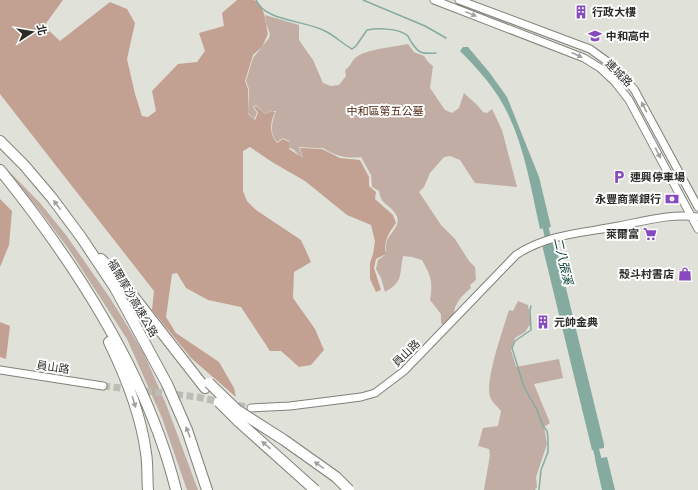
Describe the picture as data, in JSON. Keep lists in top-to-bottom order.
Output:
{
  "streets": {
    "highway": ["福爾摩沙高速公路"],
    "main road": ["連城路", "員山路"]
  },
  "crossings": [
    ["連城路", "員山路"]
  ],
  "water": ["二八張溪"],
  "parks": ["中和區第五公墓"],
  "places": {
    "building": ["行政大樓", "元帥金典"],
    "school or university": ["中和高中"],
    "parking": ["連興停車場"],
    "bank": ["永豐商業銀行"],
    "supermarket": ["萊爾富"],
    "shop": ["殼斗村書店"]
  },
  "north": "right"
}
